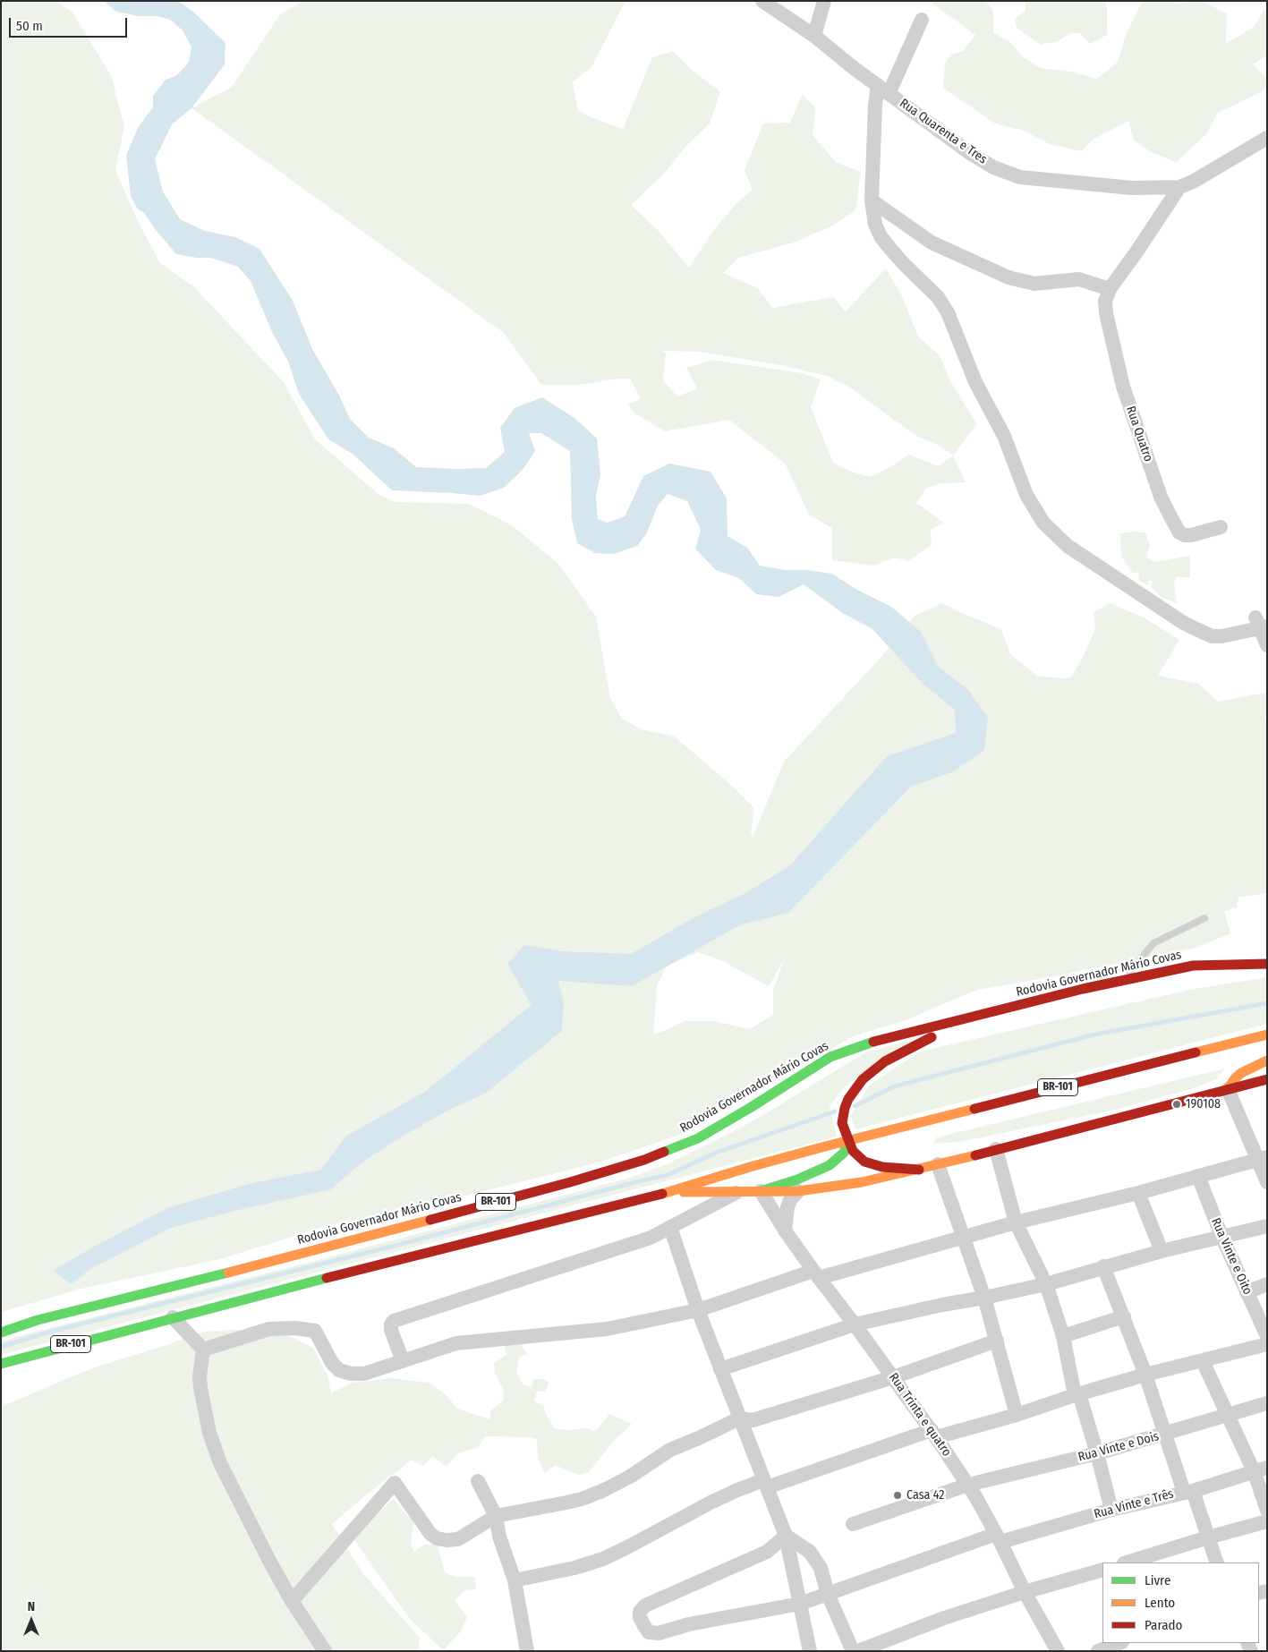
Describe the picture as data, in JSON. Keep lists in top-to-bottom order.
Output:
{
  "streets": {
    "main road": ["Rodovia Governador Mário Covas", "BR-101"],
    "street": [
      "Rua Quarenta e Tres",
      "Rua Quatro",
      "Rua Vinte e Oito",
      "Rua Trinta e quatro",
      "Rua Vinte e Dois",
      "Rua Vinte e Três"
    ]
  },
  "crossings": [
    ["Rua Quarenta e Tres", "Rua Quatro"],
    ["Rua Trinta e quatro", "Rua Vinte e Dois"],
    ["Rua Trinta e quatro", "Rua Vinte e Três"]
  ],
  "places": ["190108", "Casa 42"],
  "legend": ["Livre", "Lento", "Parado"],
  "scale_bar": "50 m",
  "north": "top"
}
